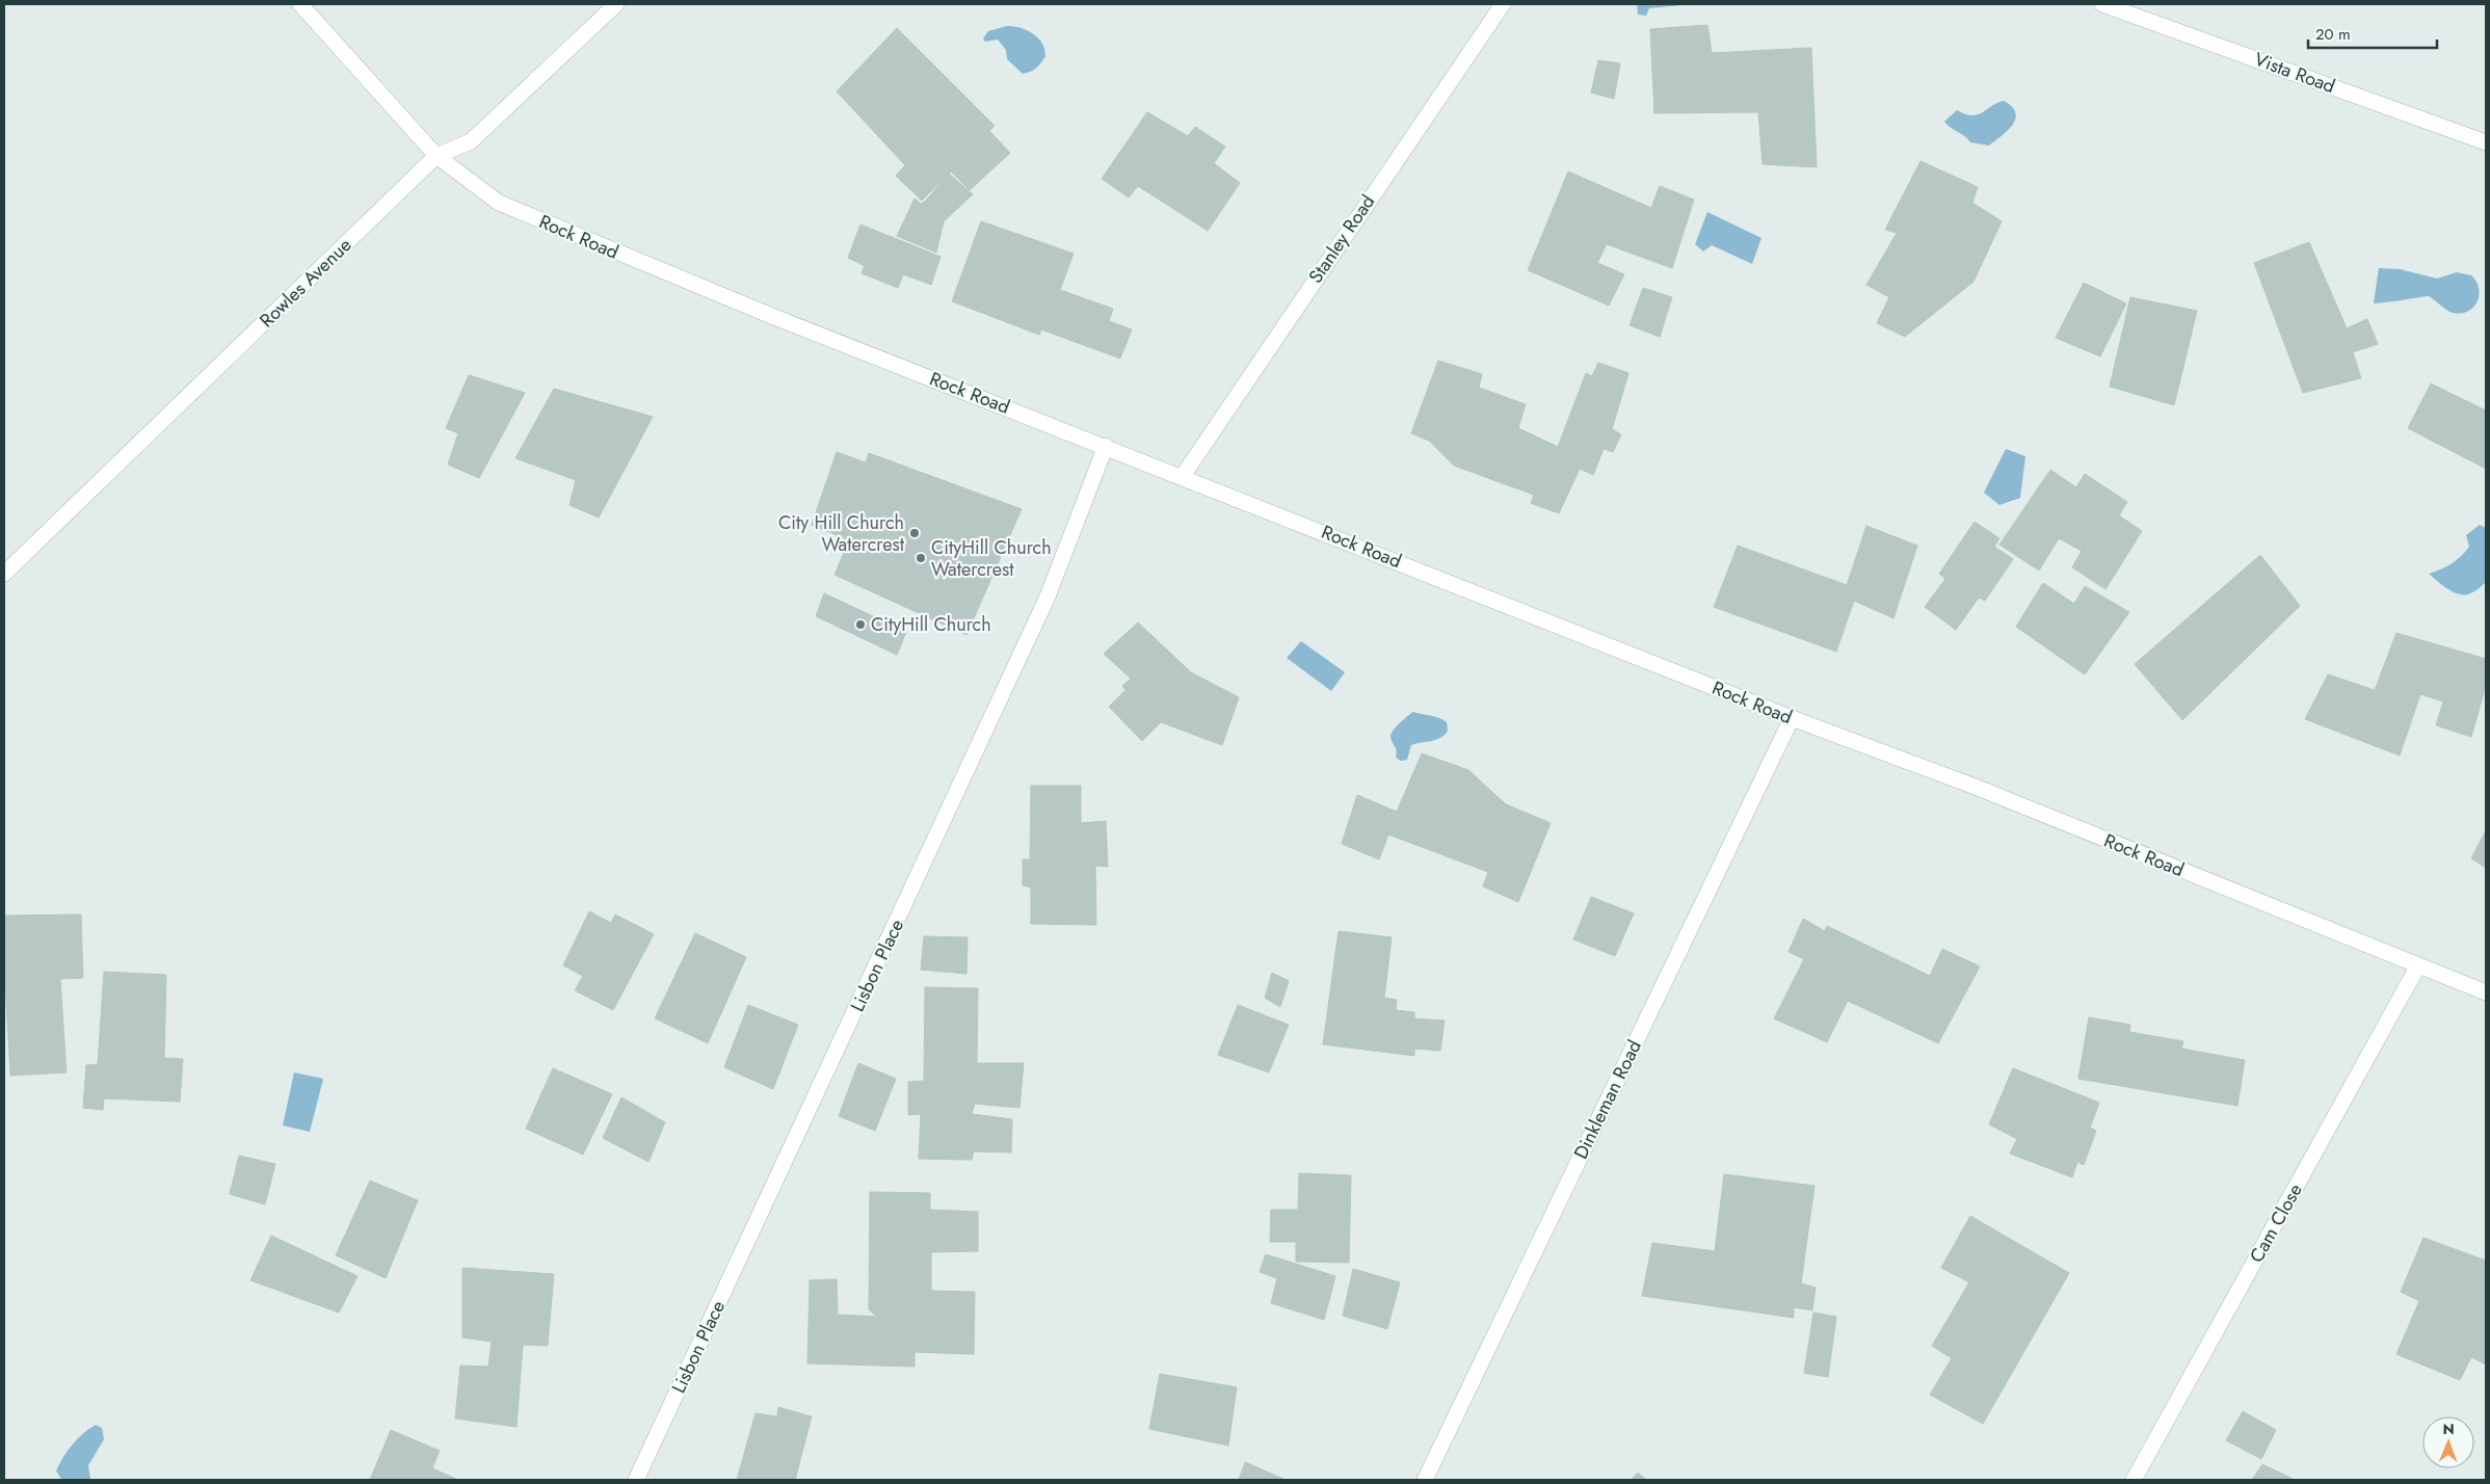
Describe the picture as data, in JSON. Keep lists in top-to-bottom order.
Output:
{
  "streets": {
    "street": [
      "Vista Road",
      "Rock Road",
      "Stanley Road",
      "Rowles Avenue",
      "Lisbon Place",
      "Dinkleman Road",
      "Cam Close"
    ]
  },
  "crossings": [
    ["Rock Road", "Stanley Road"],
    ["Rock Road", "Rowles Avenue"],
    ["Rock Road", "Lisbon Place"],
    ["Rock Road", "Dinkleman Road"],
    ["Rock Road", "Cam Close"]
  ],
  "places": ["City Hill Church Watercrest", "CityHill Church Watercrest", "CityHill Church"],
  "scale_bar": "20 m",
  "north": "top"
}
